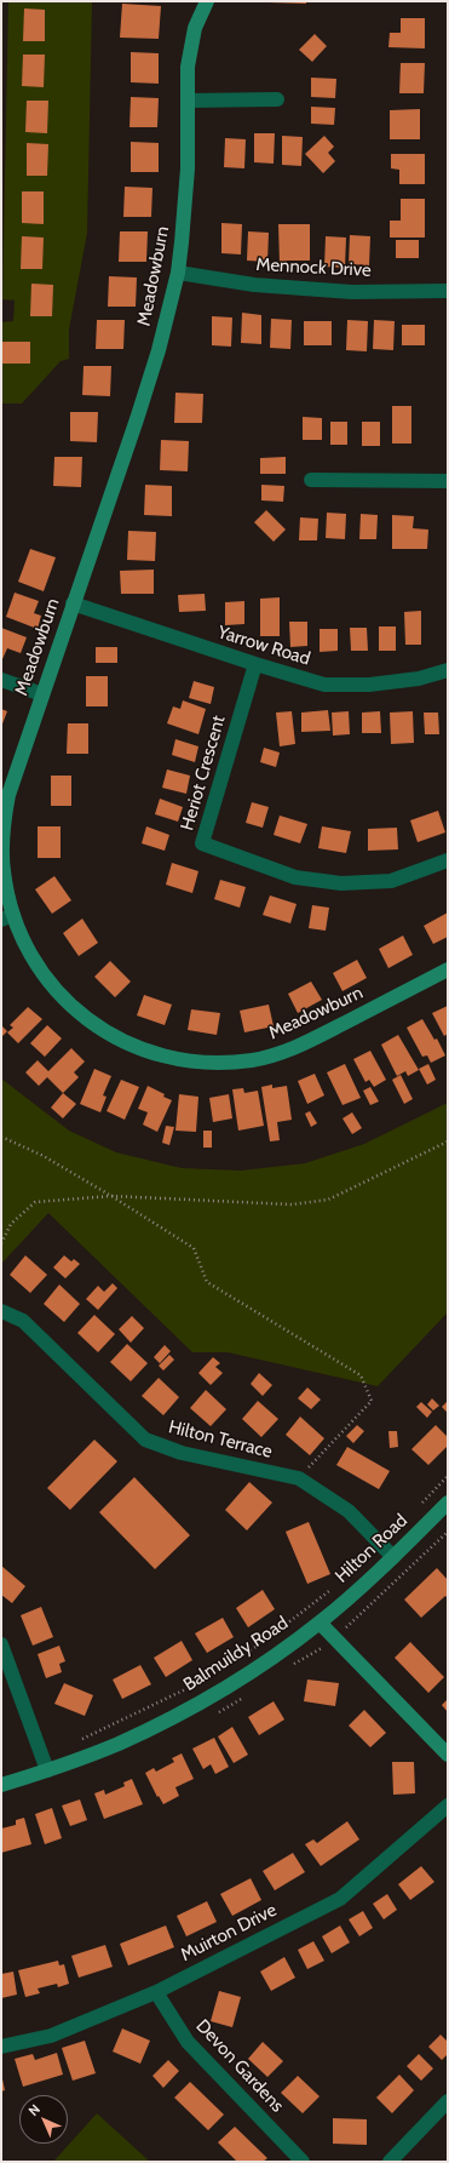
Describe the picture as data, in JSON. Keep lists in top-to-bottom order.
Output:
{
  "streets": {
    "street": [
      "Mennock Drive",
      "Meadowburn",
      "Yarrow Road",
      "Heriot Crescent",
      "Hilton Terrace",
      "Hilton Road",
      "Balmuildy Road",
      "Muirton Drive",
      "Devon Gardens"
    ]
  },
  "crossings": [
    ["Mennock Drive", "Meadowburn"],
    ["Meadowburn", "Yarrow Road"],
    ["Yarrow Road", "Heriot Crescent"],
    ["Hilton Terrace", "Hilton Road"],
    ["Hilton Road", "Balmuildy Road"],
    ["Muirton Drive", "Devon Gardens"]
  ],
  "north": "top left"
}
